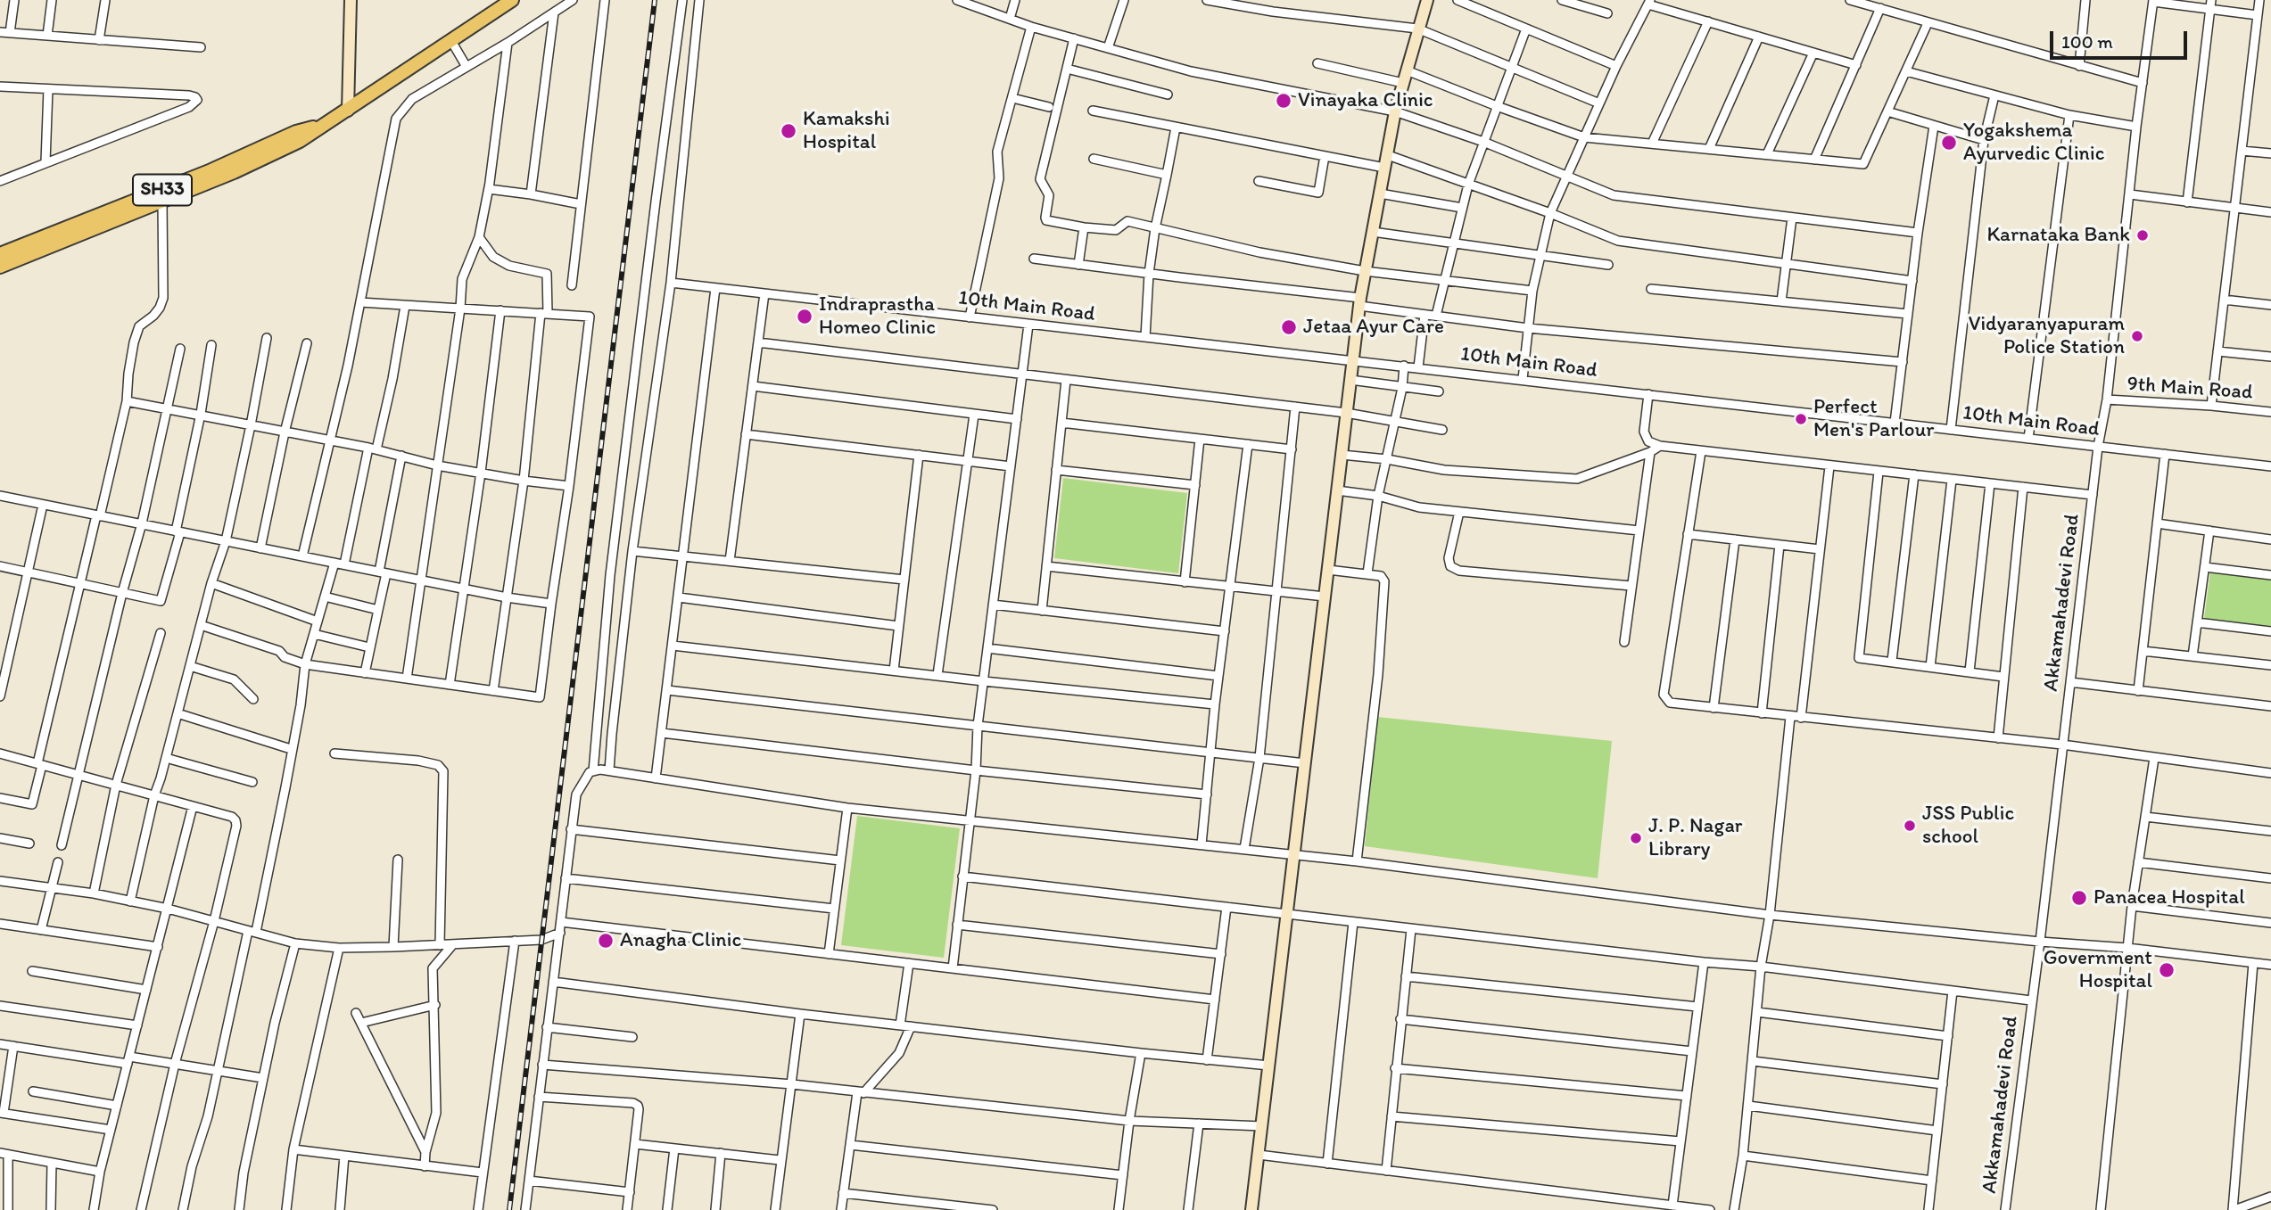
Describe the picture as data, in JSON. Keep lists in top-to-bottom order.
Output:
{
  "streets": {
    "main road": ["SH33"],
    "street": ["10th Main Road", "9th Main Road", "Akkamahadevi Road"]
  },
  "crossings": [
    ["10th Main Road", "Akkamahadevi Road"],
    ["9th Main Road", "Akkamahadevi Road"]
  ],
  "places": [
    "Vinayaka Clinic",
    "Kamakshi Hospital",
    "Yogakshema Ayurvedic Clinic",
    "Karnataka Bank",
    "Indraprastha Homeo Clinic",
    "Jetaa Ayur Care",
    "Vidyaranyapuram Police Station",
    "Perfect Men's Parlour",
    "JSS Public school",
    "J. P. Nagar Library",
    "Panacea Hospital",
    "Anagha Clinic",
    "Government Hospital"
  ],
  "scale_bar": "100 m"
}
